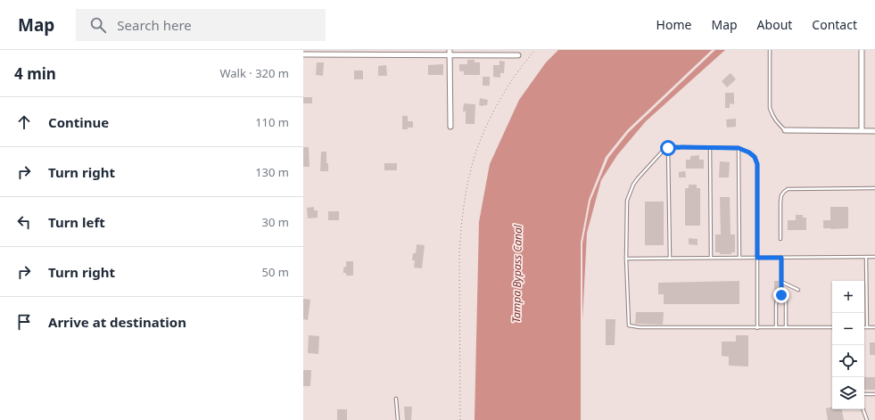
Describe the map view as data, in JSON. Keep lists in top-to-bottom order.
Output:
{
  "water": ["Tampa Bypass Canal"],
  "page": {
    "header": "Map",
    "search": "Search here",
    "nav": [
      "Home",
      "Map",
      "About",
      "Contact"
    ],
    "heading": ["4 min", "Walk · 320 m"],
    "list": [
      ["Continue", "110 m"],
      ["Turn right", "130 m"],
      ["Turn left", "30 m"],
      ["Turn right", "50 m"],
      "Arrive at destination"
    ],
    "map_buttons": ["+", "−"]
  }
}
